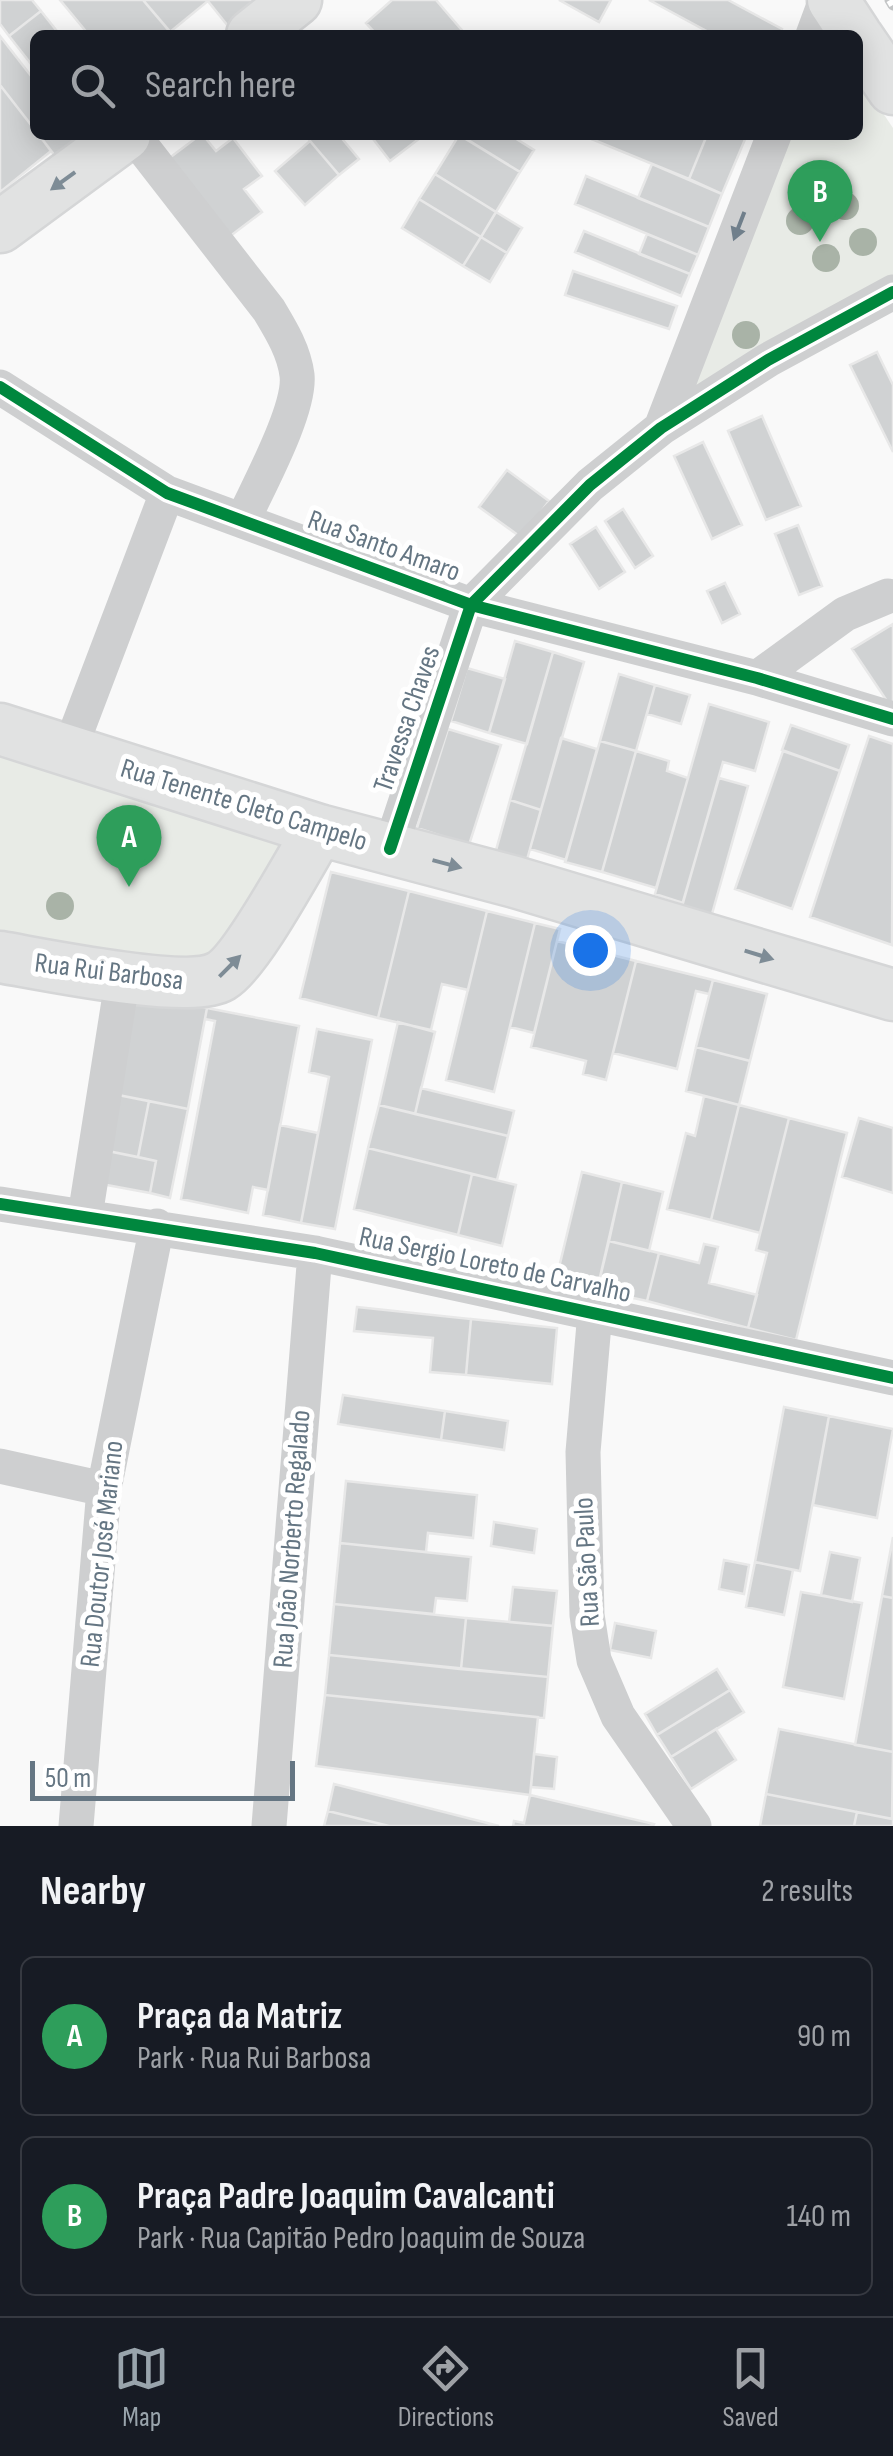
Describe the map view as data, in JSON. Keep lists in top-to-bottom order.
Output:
{
  "streets": {
    "main road": ["Rua Tenente Cleto Campelo", "Rua Rui Barbosa"],
    "street": [
      "Rua Santo Amaro",
      "Travessa Chaves",
      "Rua Sergio Loreto de Carvalho",
      "Rua João Norberto Regalado",
      "Rua Doutor José Mariano",
      "Rua São Paulo"
    ]
  },
  "crossings": [
    ["Rua Santo Amaro", "Travessa Chaves"],
    ["Travessa Chaves", "Rua Tenente Cleto Campelo"],
    ["Rua Tenente Cleto Campelo", "Rua Rui Barbosa"],
    ["Rua Sergio Loreto de Carvalho", "Rua João Norberto Regalado"],
    ["Rua Sergio Loreto de Carvalho", "Rua Doutor José Mariano"],
    ["Rua Sergio Loreto de Carvalho", "Rua São Paulo"]
  ],
  "one_way": ["Rua Tenente Cleto Campelo", "Rua Rui Barbosa"],
  "scale_bar": "50 m",
  "page": {
    "search": "Search here",
    "pins": ["B", "A"],
    "scale": "50 m",
    "heading": ["Nearby", "2 results"],
    "list": [
      {
        "mark": "A",
        "name": "Praça da Matriz",
        "note": "Park · Rua Rui Barbosa",
        "value": "90 m"
      },
      {
        "mark": "B",
        "name": "Praça Padre Joaquim Cavalcanti",
        "note": "Park · Rua Capitão Pedro Joaquim de Souza",
        "value": "140 m"
      }
    ],
    "nav": ["Map", "Directions", "Saved"]
  }
}
